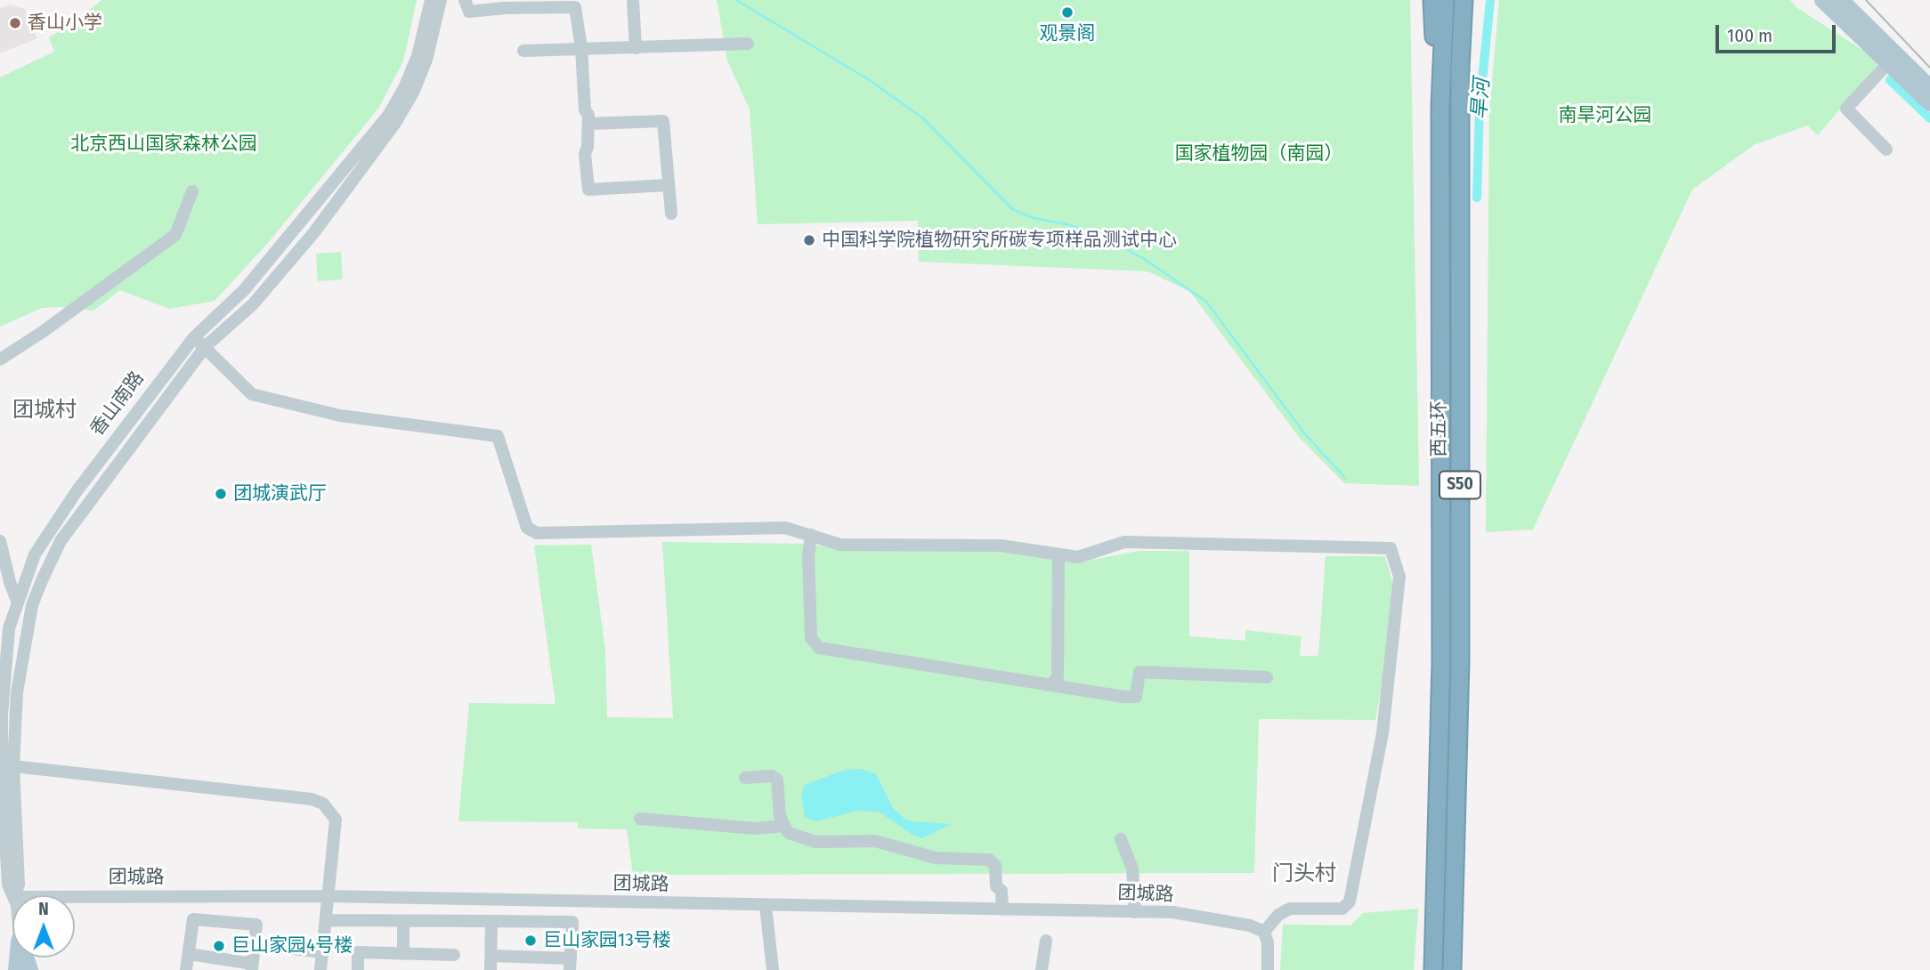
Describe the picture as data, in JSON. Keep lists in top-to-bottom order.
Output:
{
  "streets": {
    "highway": ["西五环", "S50"],
    "street": ["香山南路", "团城路"]
  },
  "districts": ["团城村", "门头村"],
  "water": ["旱河"],
  "parks": ["南旱河公园", "北京西山国家森林公园", "国家植物园（南园）"],
  "places": [
    "观景阁",
    "香山小学",
    "中国科学院植物研究所碳专项样品测试中心",
    "团城演武厅",
    "巨山家园13号楼",
    "巨山家园4号楼"
  ],
  "scale_bar": "100 m",
  "north": "top"
}
